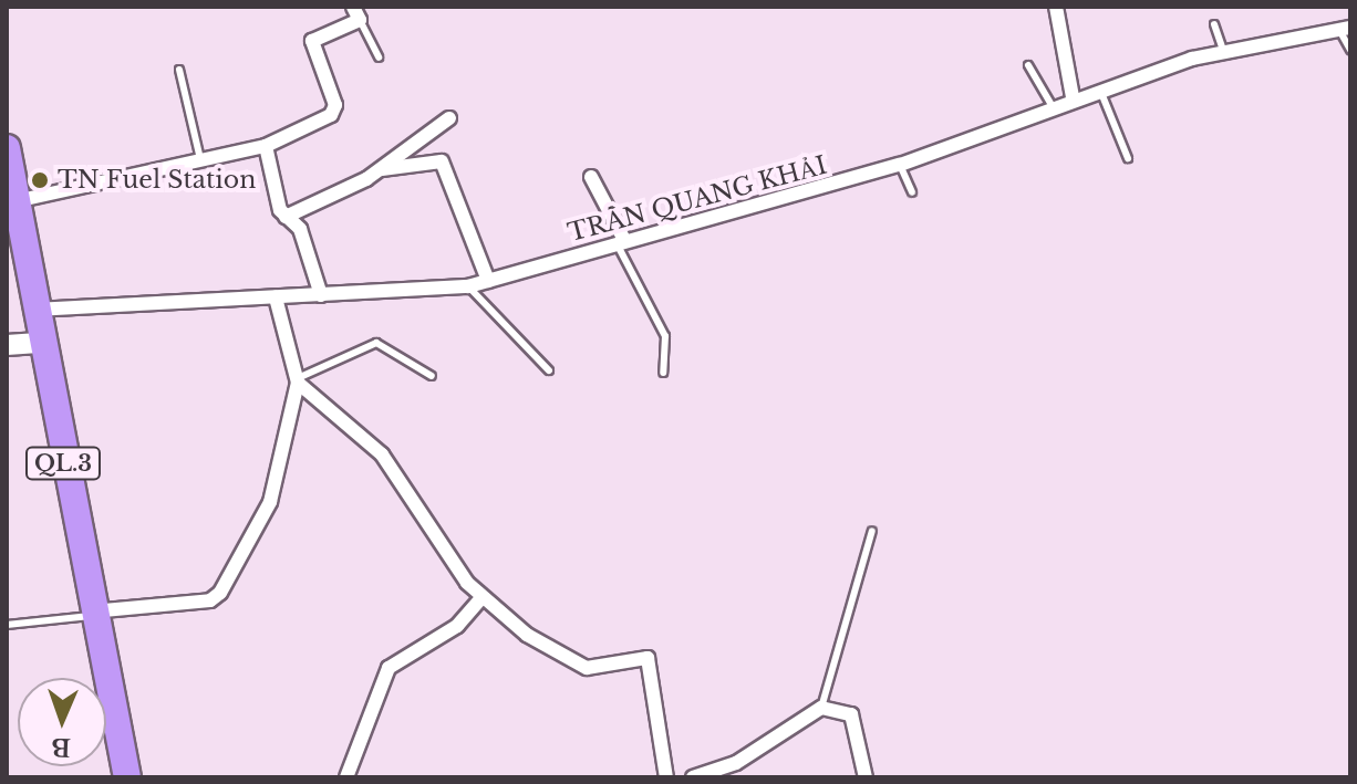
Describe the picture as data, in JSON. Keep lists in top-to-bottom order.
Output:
{
  "streets": {
    "highway": ["QL.3"],
    "street": ["TRẦN QUANG KHẢI"]
  },
  "crossings": [
    ["TRẦN QUANG KHẢI", "QL.3"]
  ],
  "places": ["TN Fuel Station"],
  "north": "bottom"
}
